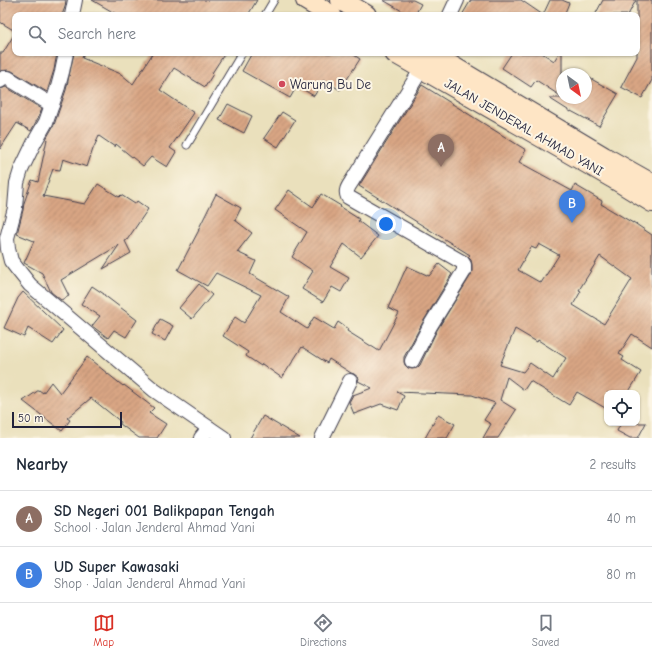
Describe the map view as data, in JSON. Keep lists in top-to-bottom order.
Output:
{
  "streets": {
    "main road": ["JALAN JENDERAL AHMAD YANI"]
  },
  "places": ["Warung Bu De"],
  "scale_bar": "50 m",
  "north": "bottom right",
  "page": {
    "search": "Search here",
    "pins": ["A", "B"],
    "scale": "50 m",
    "heading": ["Nearby", "2 results"],
    "list": [
      {
        "mark": "A",
        "name": "SD Negeri 001 Balikpapan Tengah",
        "note": "School · Jalan Jenderal Ahmad Yani",
        "value": "40 m"
      },
      {
        "mark": "B",
        "name": "UD Super Kawasaki",
        "note": "Shop · Jalan Jenderal Ahmad Yani",
        "value": "80 m"
      }
    ],
    "nav": ["Map", "Directions", "Saved"]
  }
}
